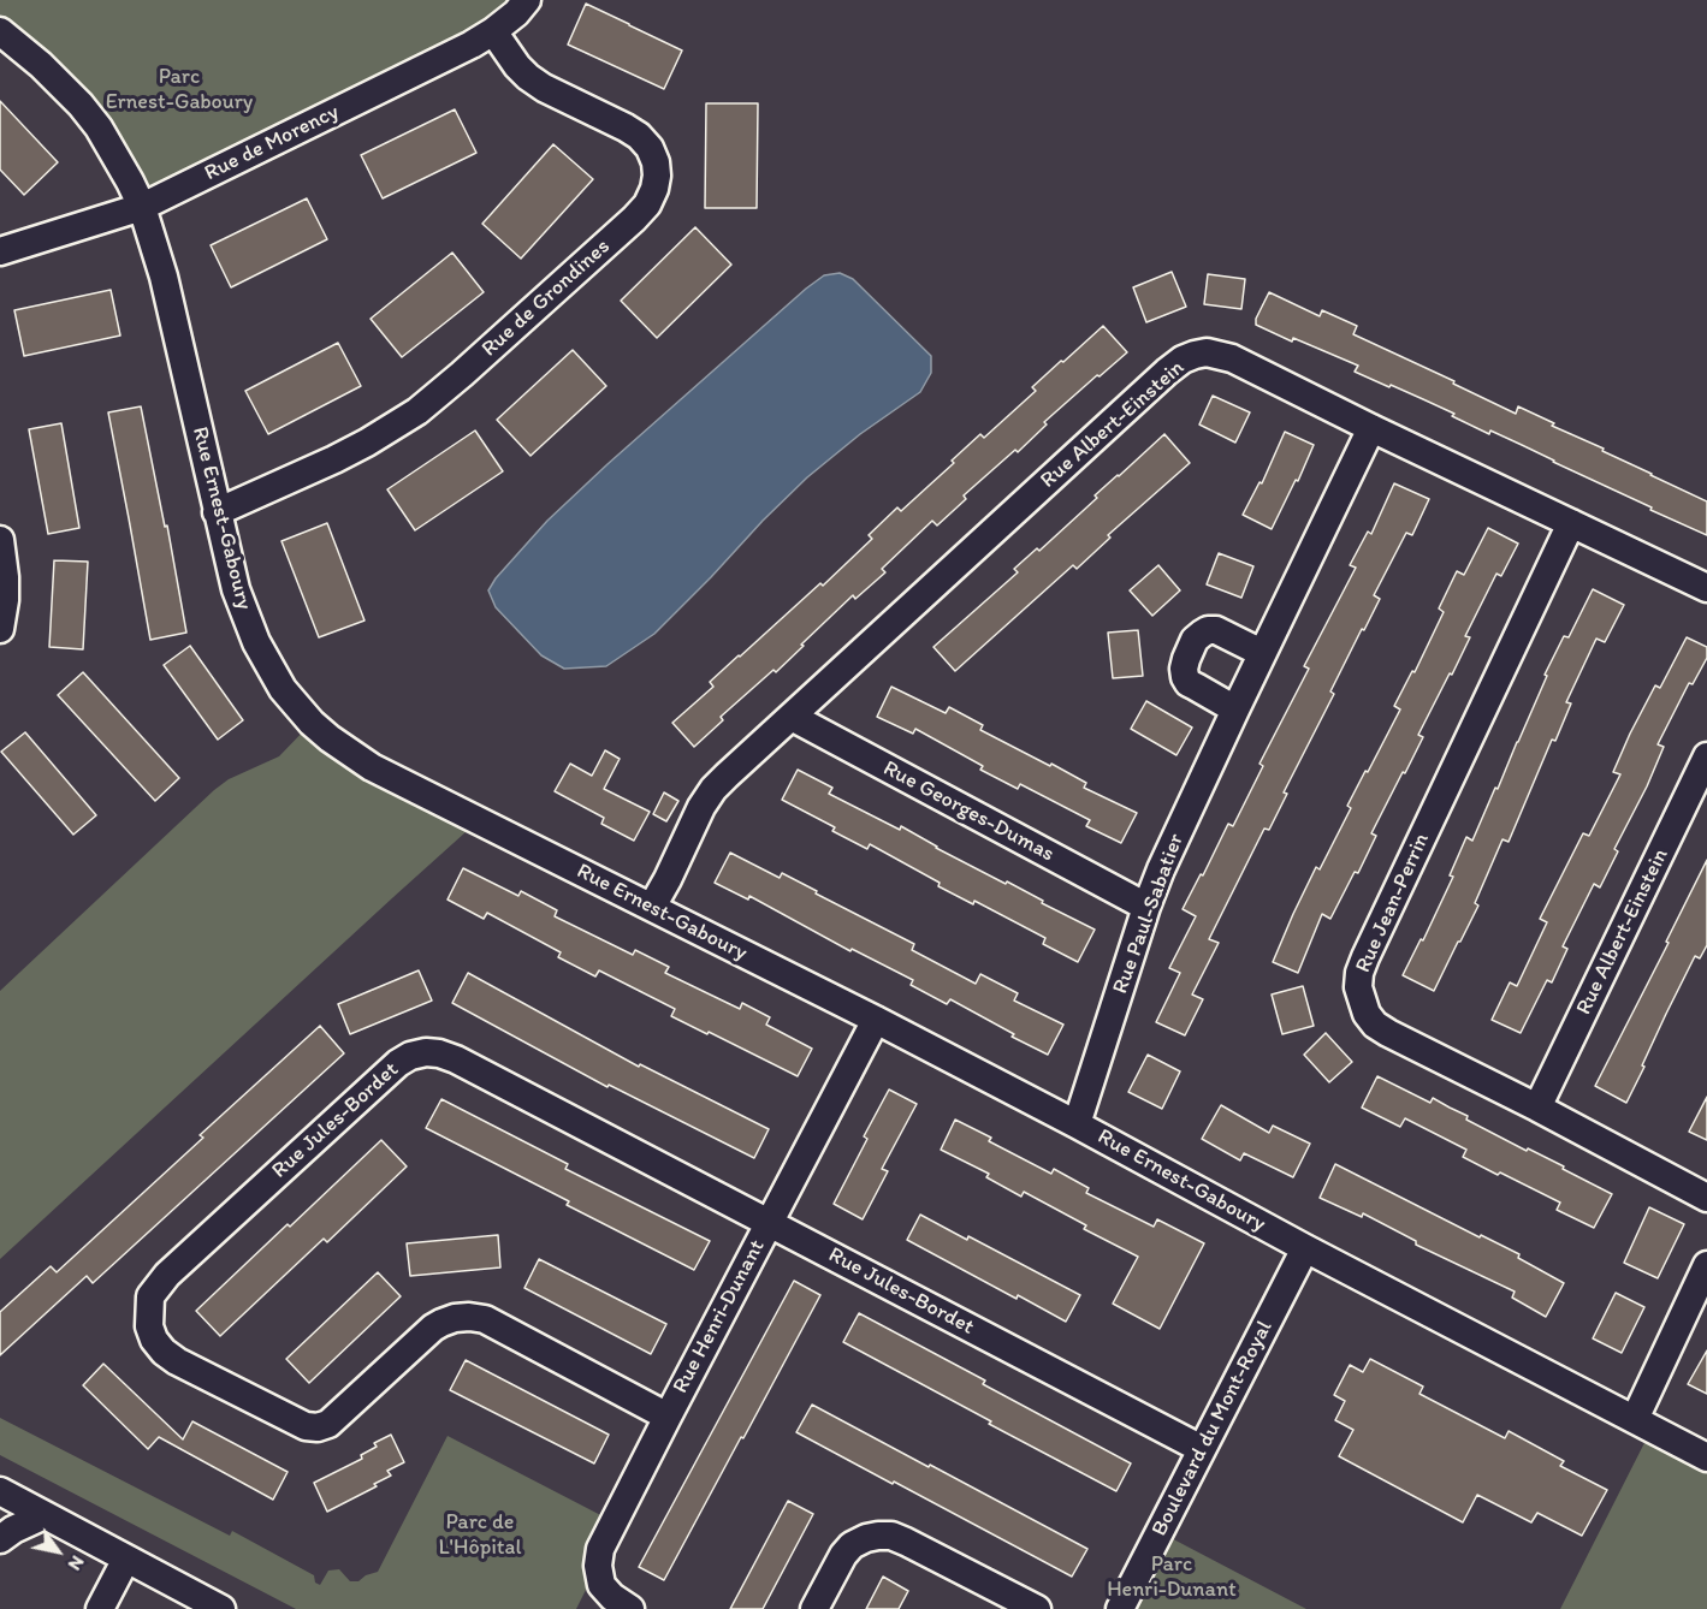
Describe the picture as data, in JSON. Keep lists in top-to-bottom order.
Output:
{
  "streets": {
    "street": [
      "Rue de Morency",
      "Rue de Grondines",
      "Rue Albert-Einstein",
      "Rue Ernest-Gaboury",
      "Rue Georges-Dumas",
      "Rue Jean-Perrin",
      "Rue Paul-Sabatier",
      "Rue Jules-Bordet",
      "Rue Henri-Dunant",
      "Boulevard du Mont-Royal"
    ]
  },
  "crossings": [
    ["Rue de Morency", "Rue de Grondines"],
    ["Rue de Morency", "Rue Ernest-Gaboury"],
    ["Rue de Grondines", "Rue Ernest-Gaboury"],
    ["Rue Albert-Einstein", "Rue Ernest-Gaboury"],
    ["Rue Albert-Einstein", "Rue Georges-Dumas"],
    ["Rue Albert-Einstein", "Rue Jean-Perrin"],
    ["Rue Albert-Einstein", "Rue Paul-Sabatier"],
    ["Rue Ernest-Gaboury", "Rue Paul-Sabatier"],
    ["Rue Ernest-Gaboury", "Rue Henri-Dunant"],
    ["Rue Ernest-Gaboury", "Boulevard du Mont-Royal"],
    ["Rue Georges-Dumas", "Rue Paul-Sabatier"],
    ["Rue Jules-Bordet", "Rue Henri-Dunant"],
    ["Rue Jules-Bordet", "Boulevard du Mont-Royal"]
  ],
  "parks": ["Parc Ernest-Gaboury", "Parc de L'Hôpital", "Parc Henri-Dunant"],
  "north": "bottom right"
}
